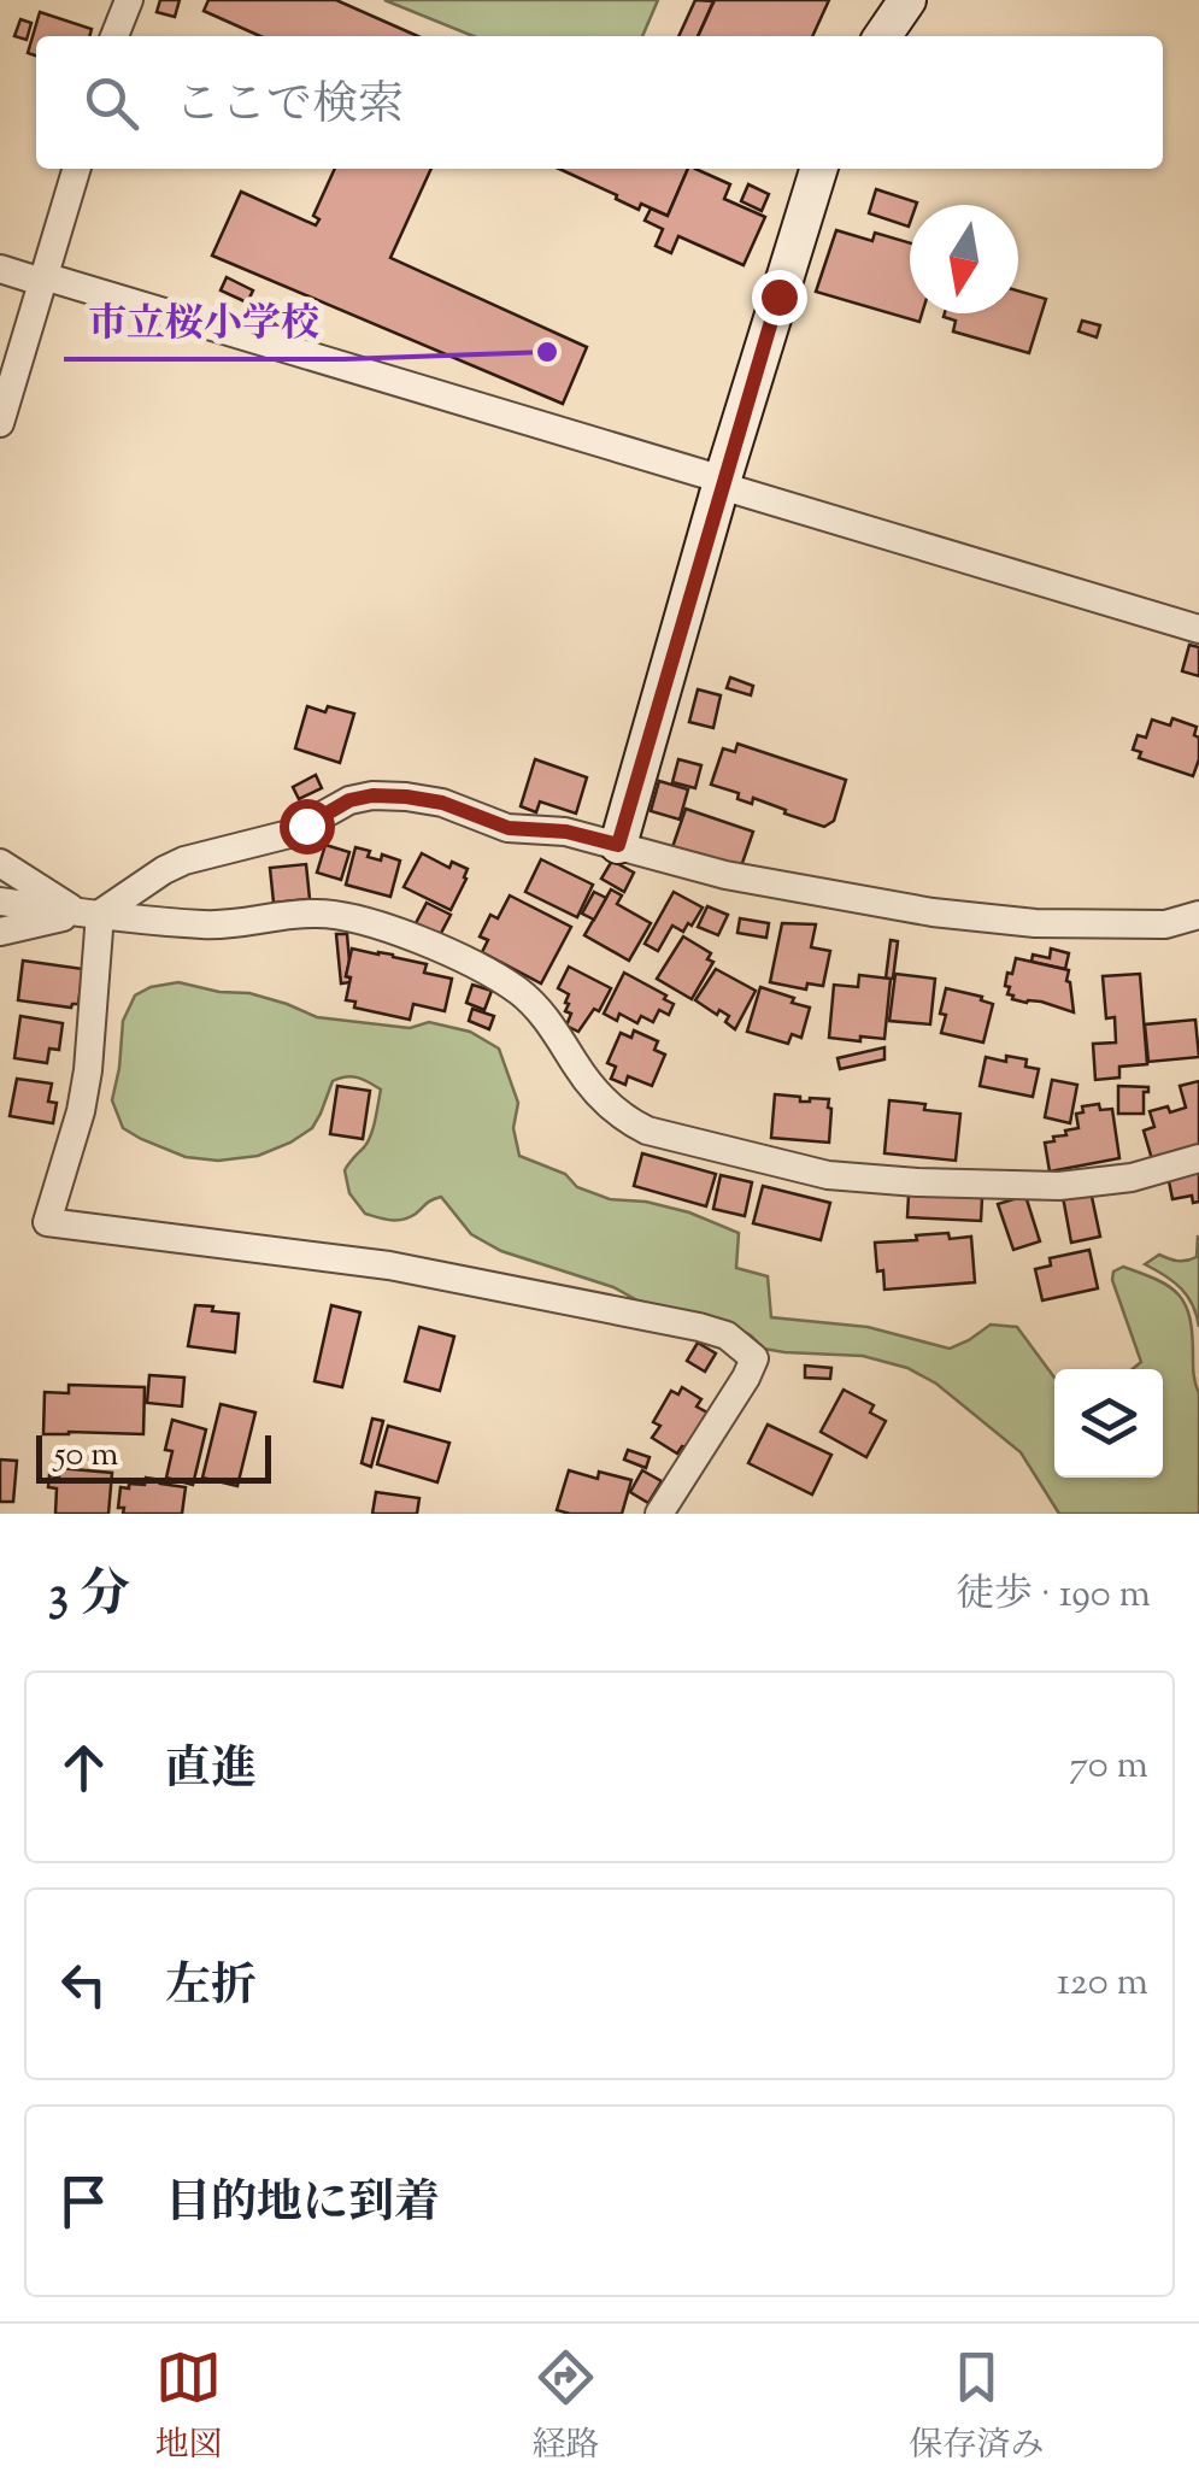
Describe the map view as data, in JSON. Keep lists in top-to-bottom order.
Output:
{
  "places": ["市立桜小学校"],
  "scale_bar": "50 m",
  "north": "bottom",
  "page": {
    "search": "ここで検索",
    "scale": "50 m",
    "heading": ["3 分", "徒歩 · 190 m"],
    "list": [
      ["直進", "70 m"],
      ["左折", "120 m"],
      "目的地に到着"
    ],
    "nav": ["地図", "経路", "保存済み"]
  }
}
